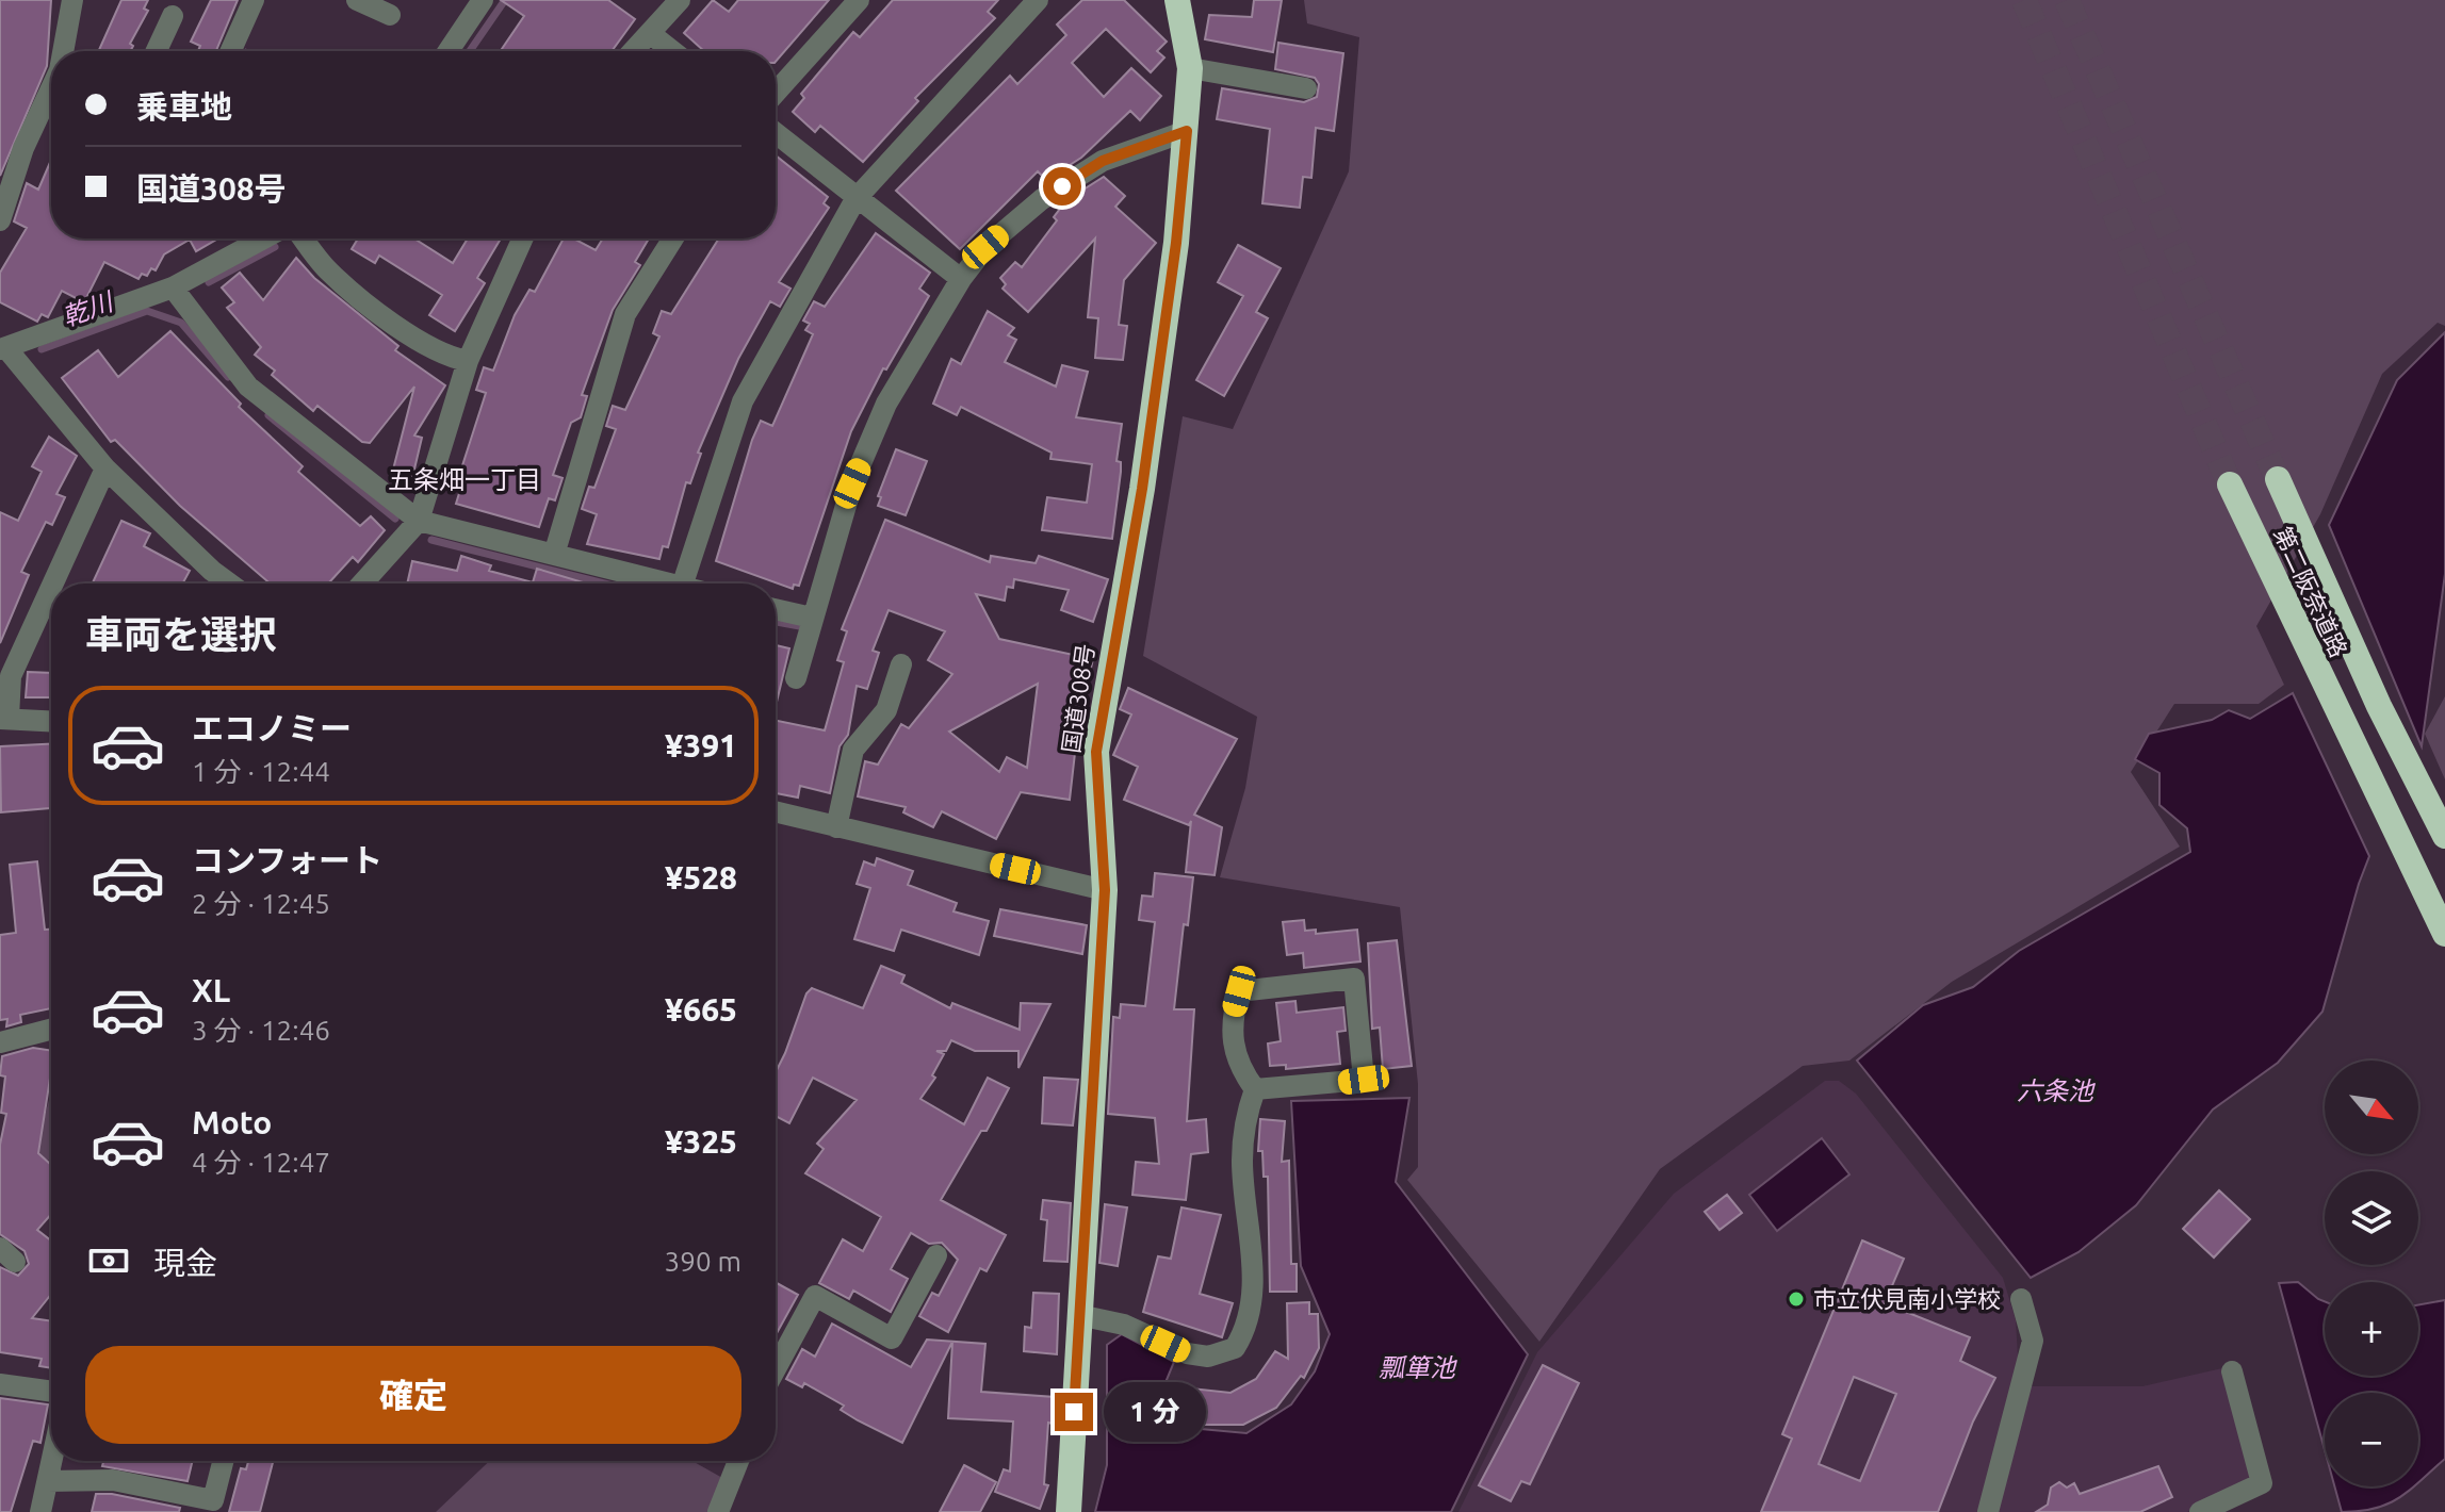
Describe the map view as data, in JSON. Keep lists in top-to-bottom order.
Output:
{
  "streets": {
    "highway": ["第二阪奈道路", "国道308号"]
  },
  "districts": ["五条畑一丁目"],
  "water": ["乾川", "六条池", "瓢箪池"],
  "places": ["市立伏見南小学校"],
  "north": "bottom right",
  "page": {
    "banner": ["乗車地", "国道308号"],
    "heading": "車両を選択",
    "list": [
      {
        "name": "エコノミー",
        "note": "1 分 · 12:44",
        "value": "¥391"
      },
      {
        "name": "コンフォート",
        "note": "2 分 · 12:45",
        "value": "¥528"
      },
      {
        "name": "XL",
        "note": "3 分 · 12:46",
        "value": "¥665"
      },
      {
        "name": "Moto",
        "note": "4 分 · 12:47",
        "value": "¥325"
      }
    ],
    "map_buttons": ["+", "−"],
    "pay": ["現金", "390 m"],
    "buttons": "確定",
    "bubble": "1 分"
  }
}
